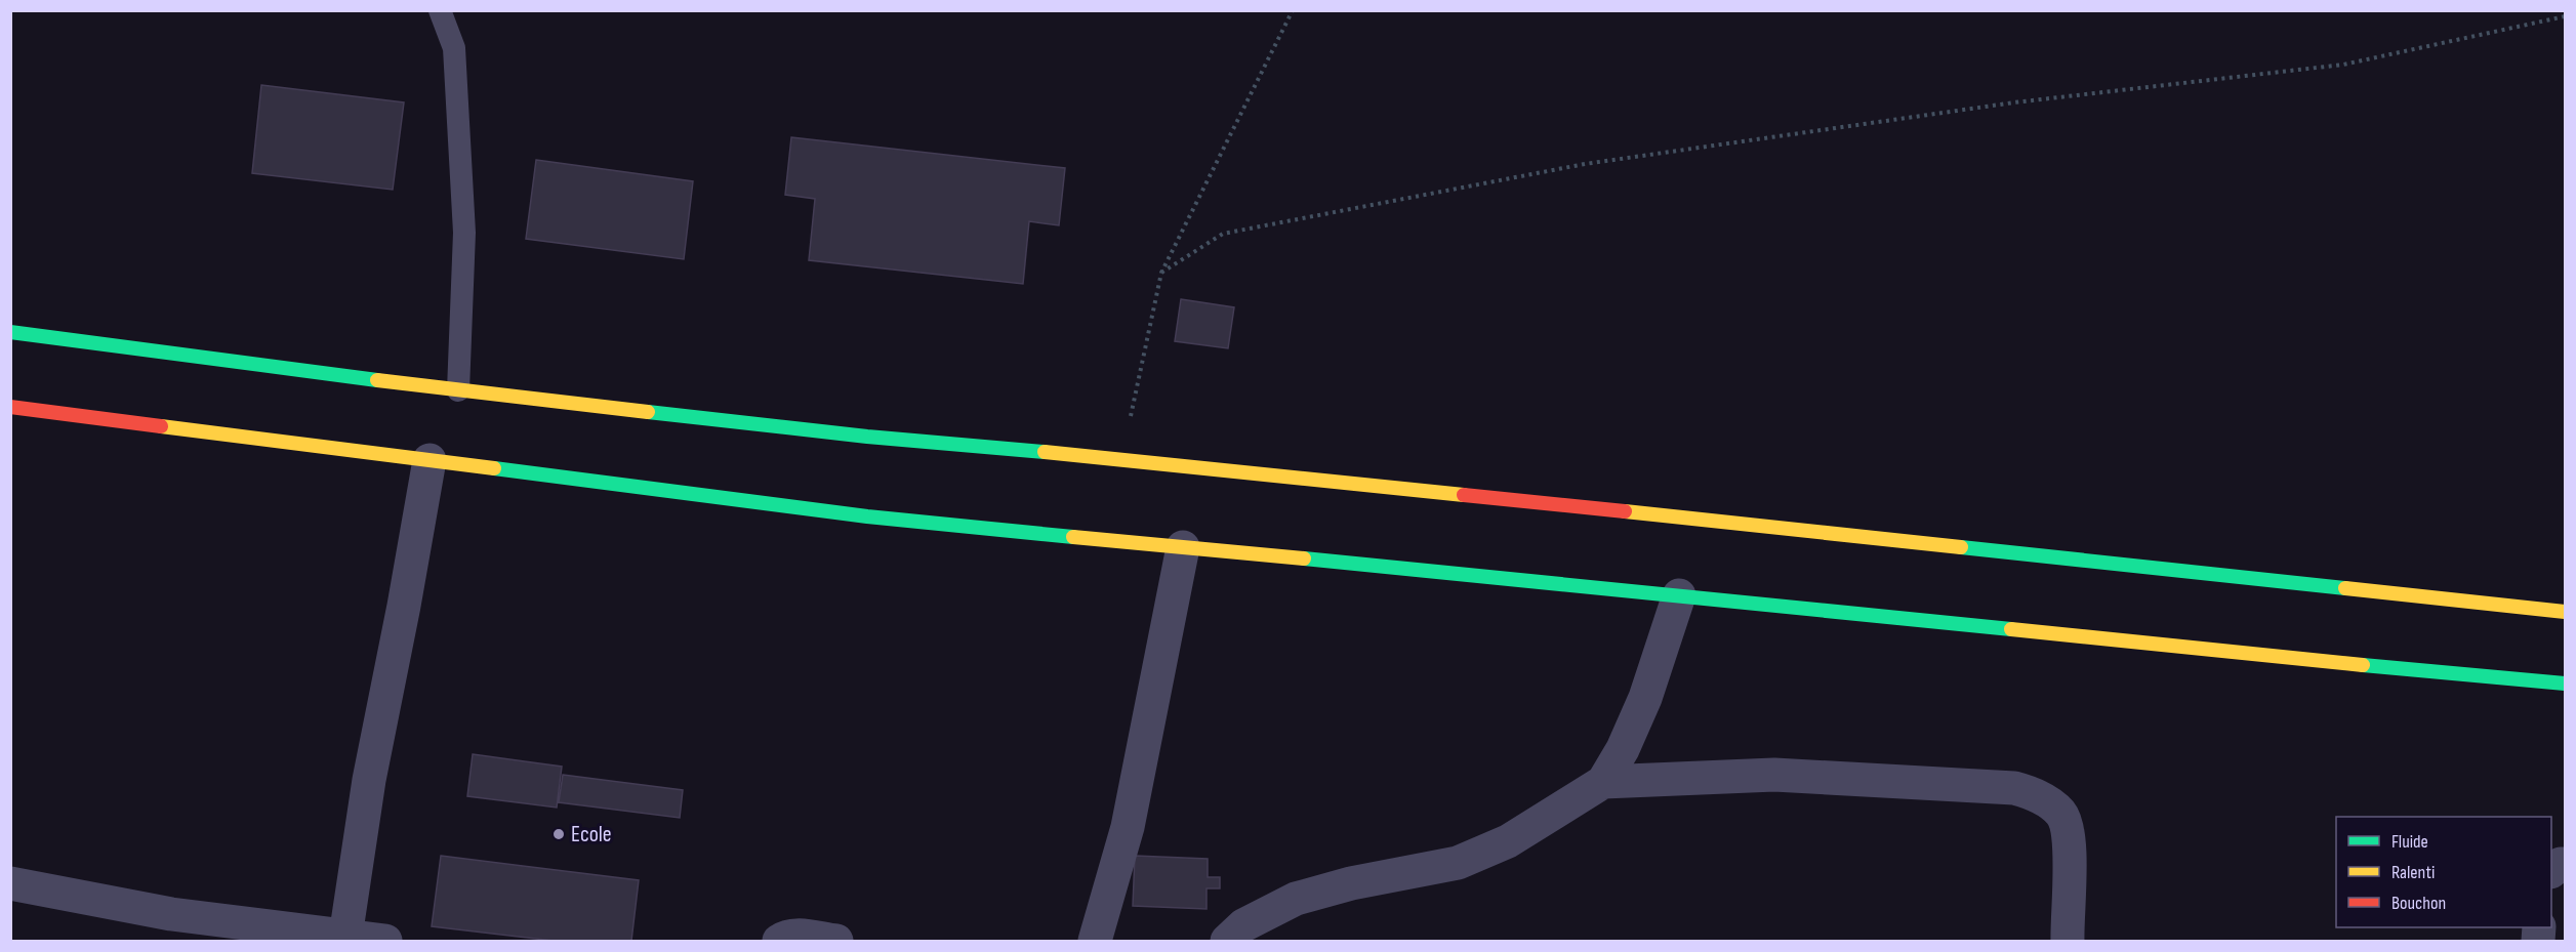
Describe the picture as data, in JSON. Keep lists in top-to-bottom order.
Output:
{
  "places": ["Ecole"],
  "legend": ["Fluide", "Ralenti", "Bouchon"]
}
